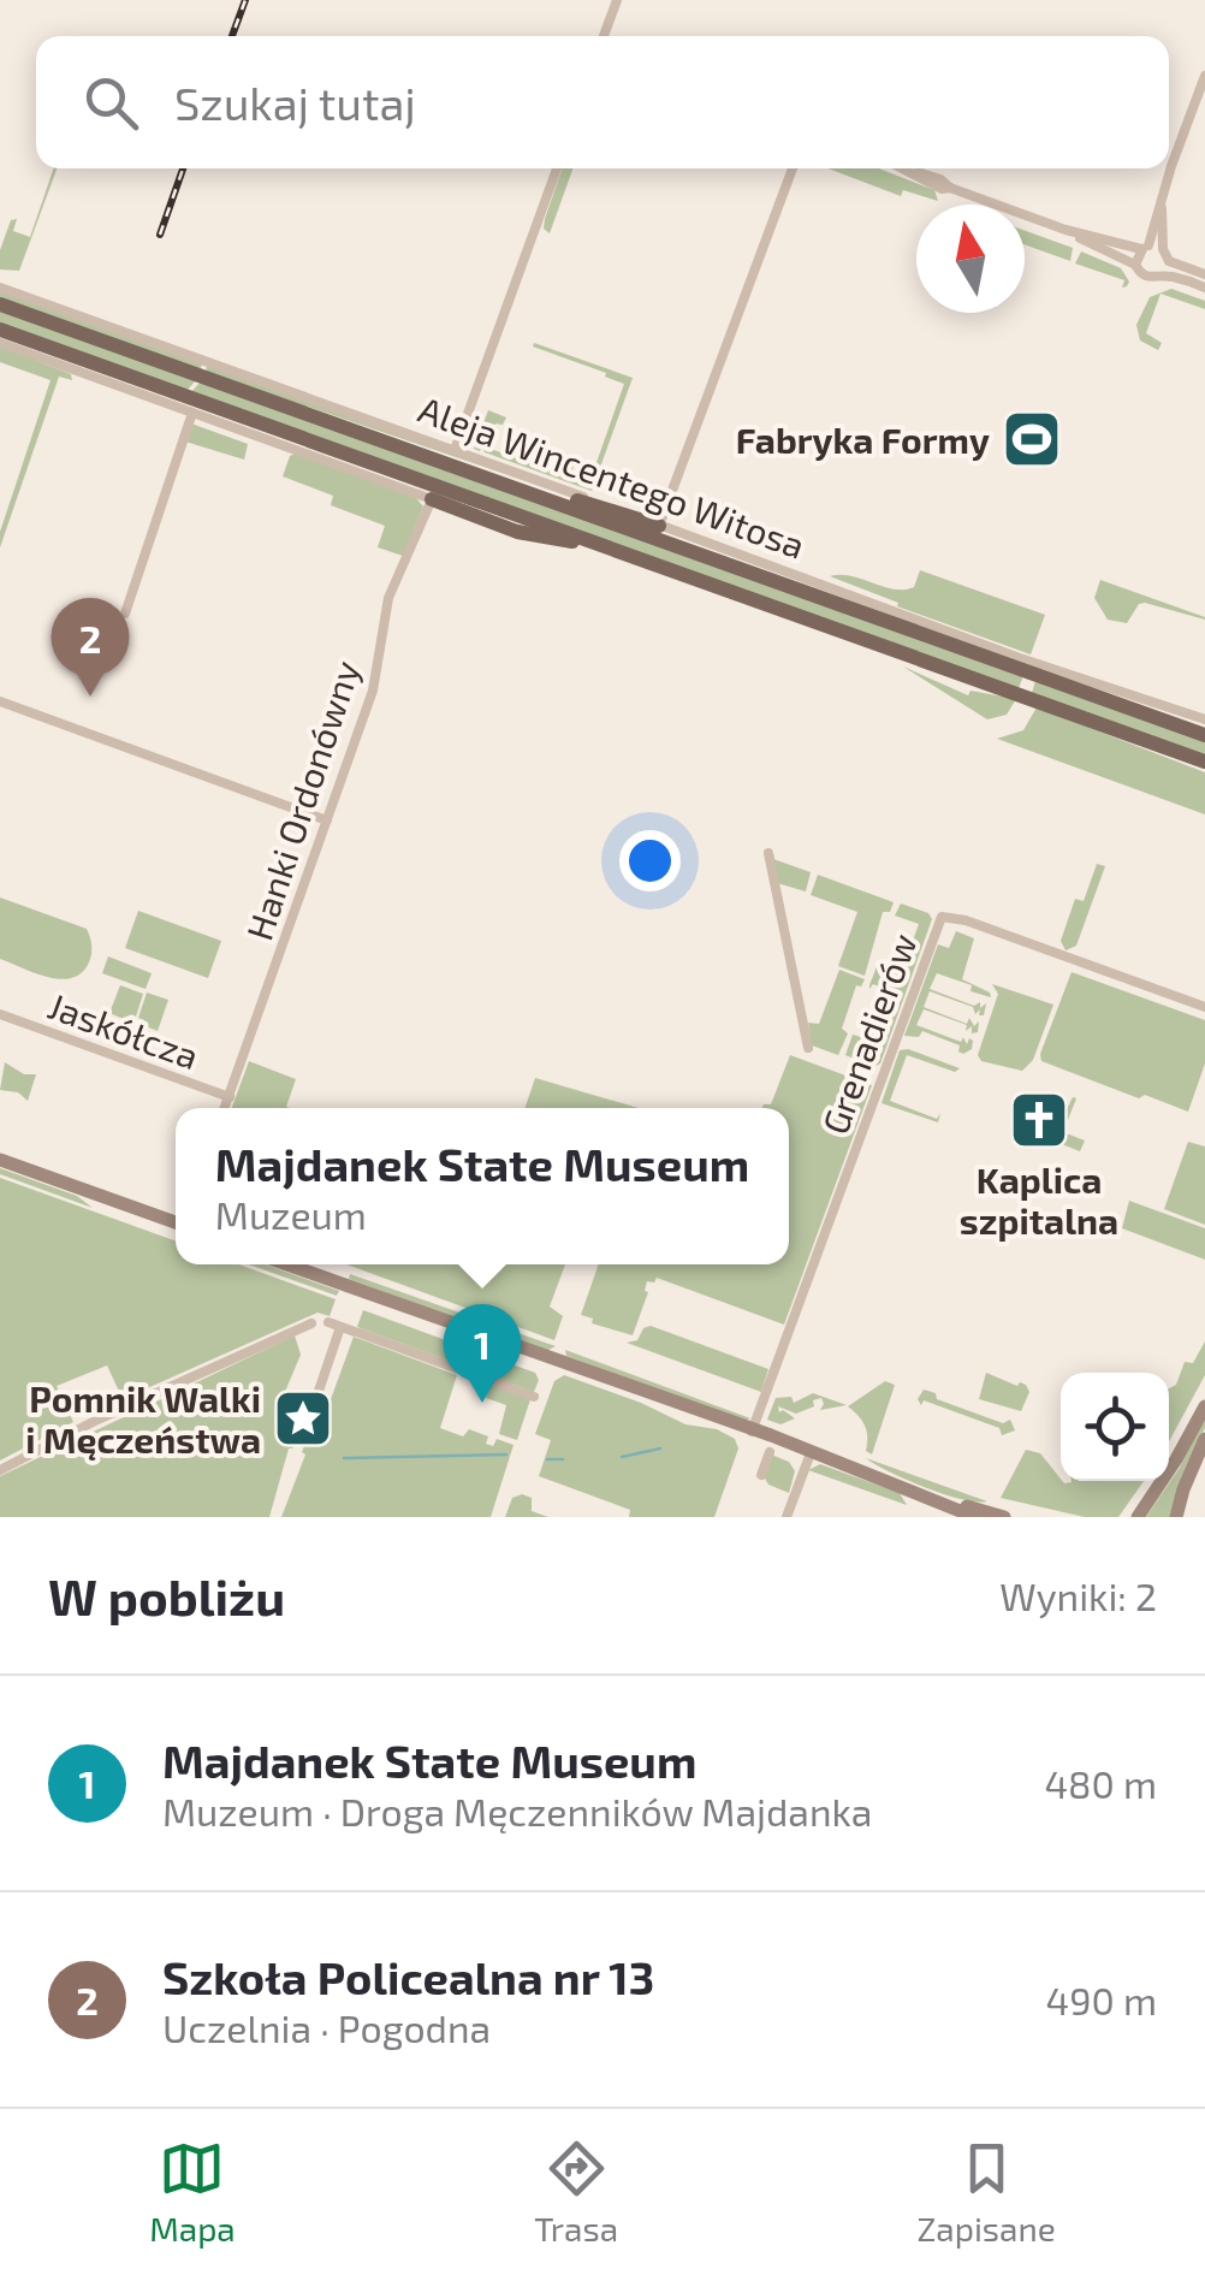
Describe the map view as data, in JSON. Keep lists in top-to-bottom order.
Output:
{
  "streets": {
    "main road": ["Aleja Wincentego Witosa"],
    "street": ["Hanki Ordonówny", "Jaskółcza", "Grenadierów"]
  },
  "crossings": [
    ["Hanki Ordonówny", "Jaskółcza"]
  ],
  "places": {
    "sports": ["Fabryka Formy"],
    "church": ["Kaplica szpitalna"],
    "place": ["Pomnik Walki i Męczeństwa"]
  },
  "north": "top",
  "page": {
    "search": "Szukaj tutaj",
    "pins": ["2", "1"],
    "popup": ["Majdanek State Museum", "Muzeum"],
    "heading": ["W pobliżu", "Wyniki: 2"],
    "list": [
      {
        "mark": "1",
        "name": "Majdanek State Museum",
        "note": "Muzeum · Droga Męczenników Majdanka",
        "value": "480 m"
      },
      {
        "mark": "2",
        "name": "Szkoła Policealna nr 13",
        "note": "Uczelnia · Pogodna",
        "value": "490 m"
      }
    ],
    "nav": ["Mapa", "Trasa", "Zapisane"]
  }
}
